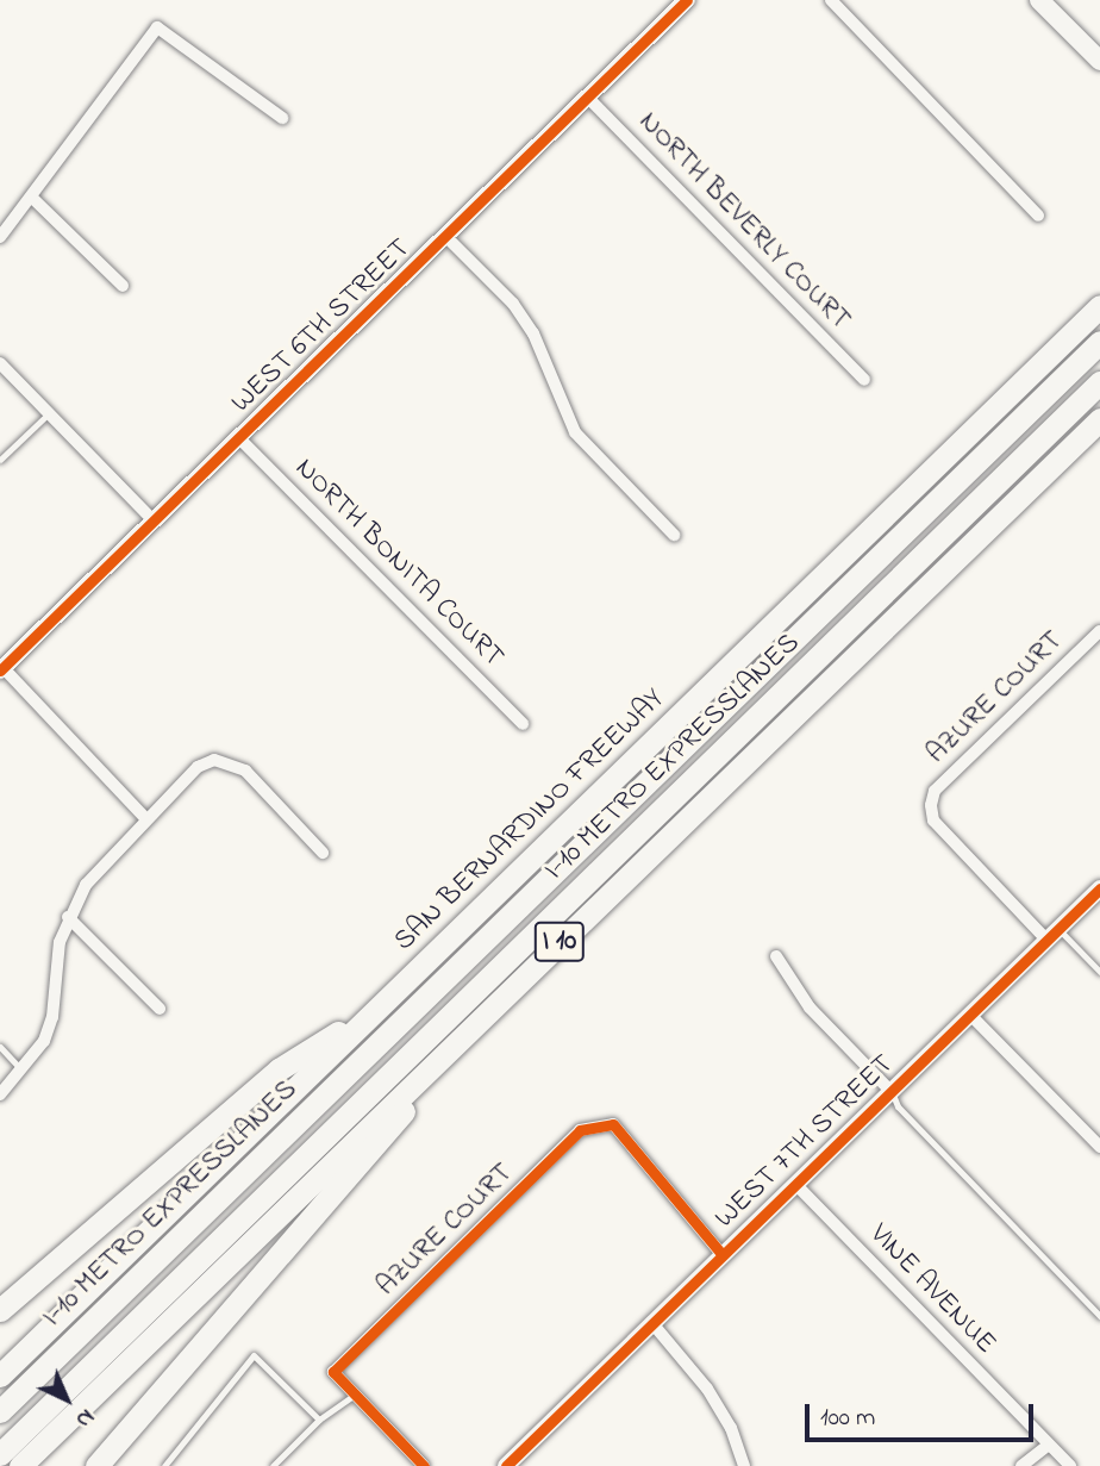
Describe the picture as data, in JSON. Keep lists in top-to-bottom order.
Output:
{
  "streets": {
    "highway": ["I-10 METRO EXPRESSLANES", "SAN BERNARDINO FREEWAY", "I 10"],
    "street": [
      "NORTH BEVERLY COURT",
      "WEST 6TH STREET",
      "NORTH BONITA COURT",
      "AZURE COURT",
      "WEST 7TH STREET",
      "VINE AVENUE"
    ]
  },
  "crossings": [
    ["NORTH BEVERLY COURT", "WEST 6TH STREET"],
    ["WEST 6TH STREET", "NORTH BONITA COURT"],
    ["AZURE COURT", "WEST 7TH STREET"],
    ["WEST 7TH STREET", "VINE AVENUE"]
  ],
  "scale_bar": "100 m",
  "north": "bottom right"
}
